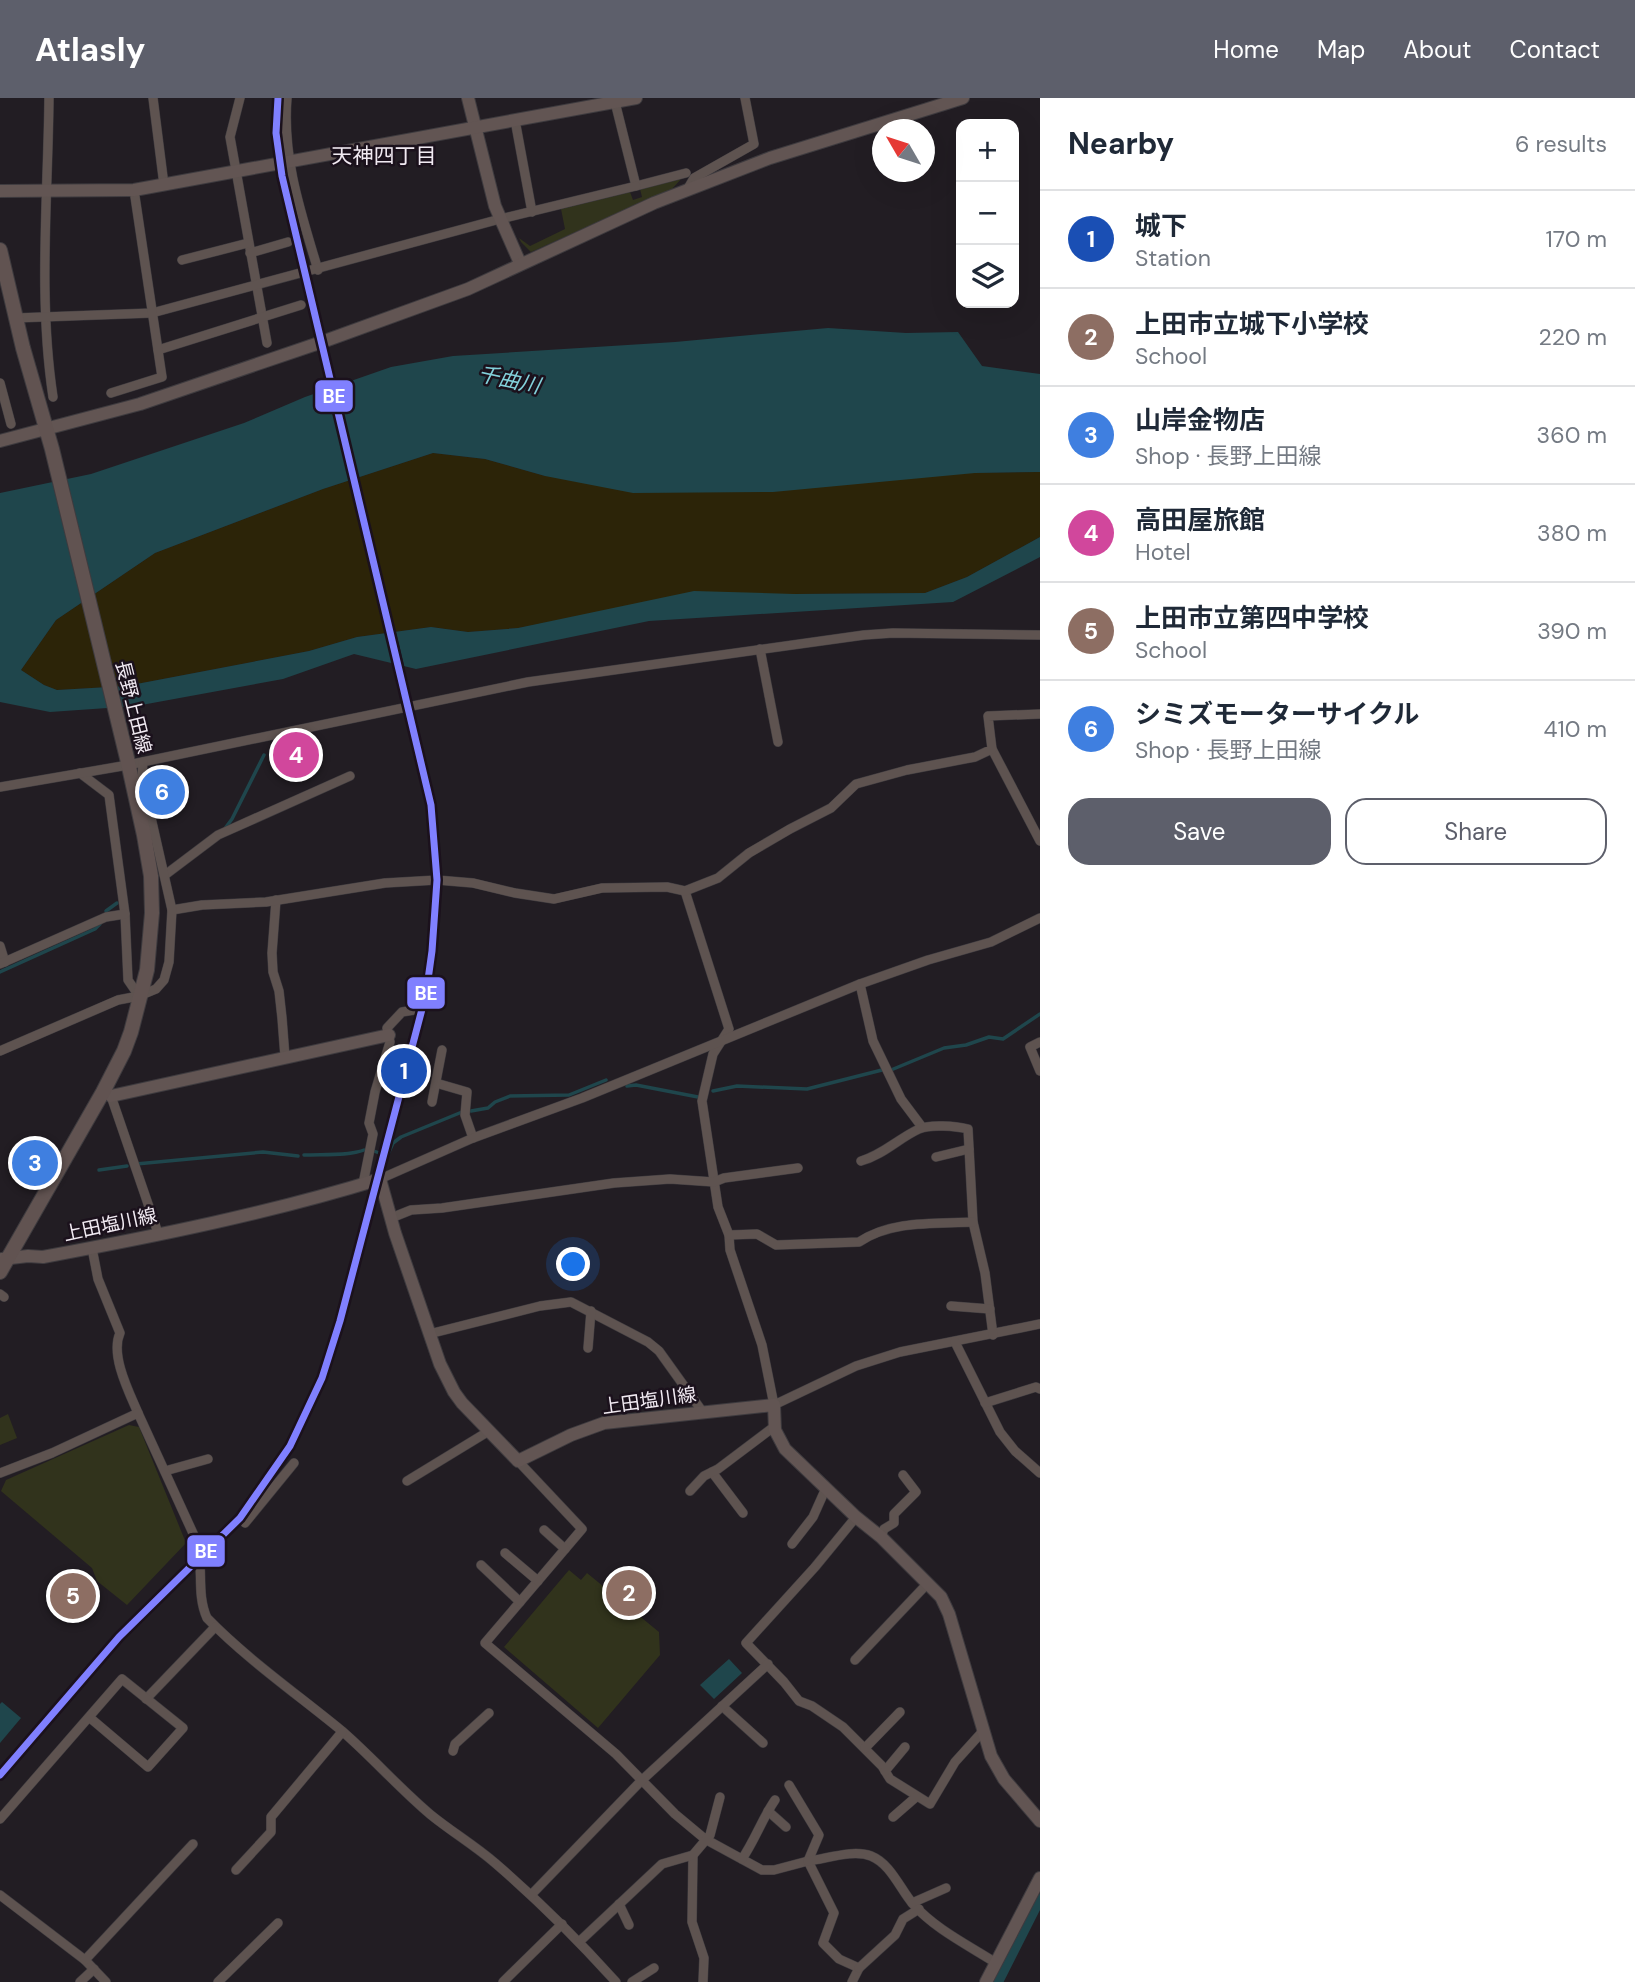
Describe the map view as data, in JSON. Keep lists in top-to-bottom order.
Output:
{
  "streets": {
    "main road": ["長野上田線"],
    "street": ["上田塩川線"]
  },
  "crossings": [
    ["長野上田線", "上田塩川線"]
  ],
  "districts": ["天神四丁目"],
  "water": ["千曲川"],
  "lines": ["transit line BE"],
  "north": "top left",
  "page": {
    "header": "Atlasly",
    "nav": [
      "Home",
      "Map",
      "About",
      "Contact"
    ],
    "heading": ["Nearby", "6 results"],
    "map_buttons": ["+", "−"],
    "list": [
      {
        "mark": "1",
        "name": "城下",
        "note": "Station",
        "value": "170 m"
      },
      {
        "mark": "2",
        "name": "上田市立城下小学校",
        "note": "School",
        "value": "220 m"
      },
      {
        "mark": "3",
        "name": "山岸金物店",
        "note": "Shop · 長野上田線",
        "value": "360 m"
      },
      {
        "mark": "4",
        "name": "高田屋旅館",
        "note": "Hotel",
        "value": "380 m"
      },
      {
        "mark": "5",
        "name": "上田市立第四中学校",
        "note": "School",
        "value": "390 m"
      },
      {
        "mark": "6",
        "name": "シミズモーターサイクル",
        "note": "Shop · 長野上田線",
        "value": "410 m"
      }
    ],
    "pins": [
      "4",
      "6",
      "1",
      "3",
      "2",
      "5"
    ],
    "buttons": ["Save", "Share"]
  }
}
